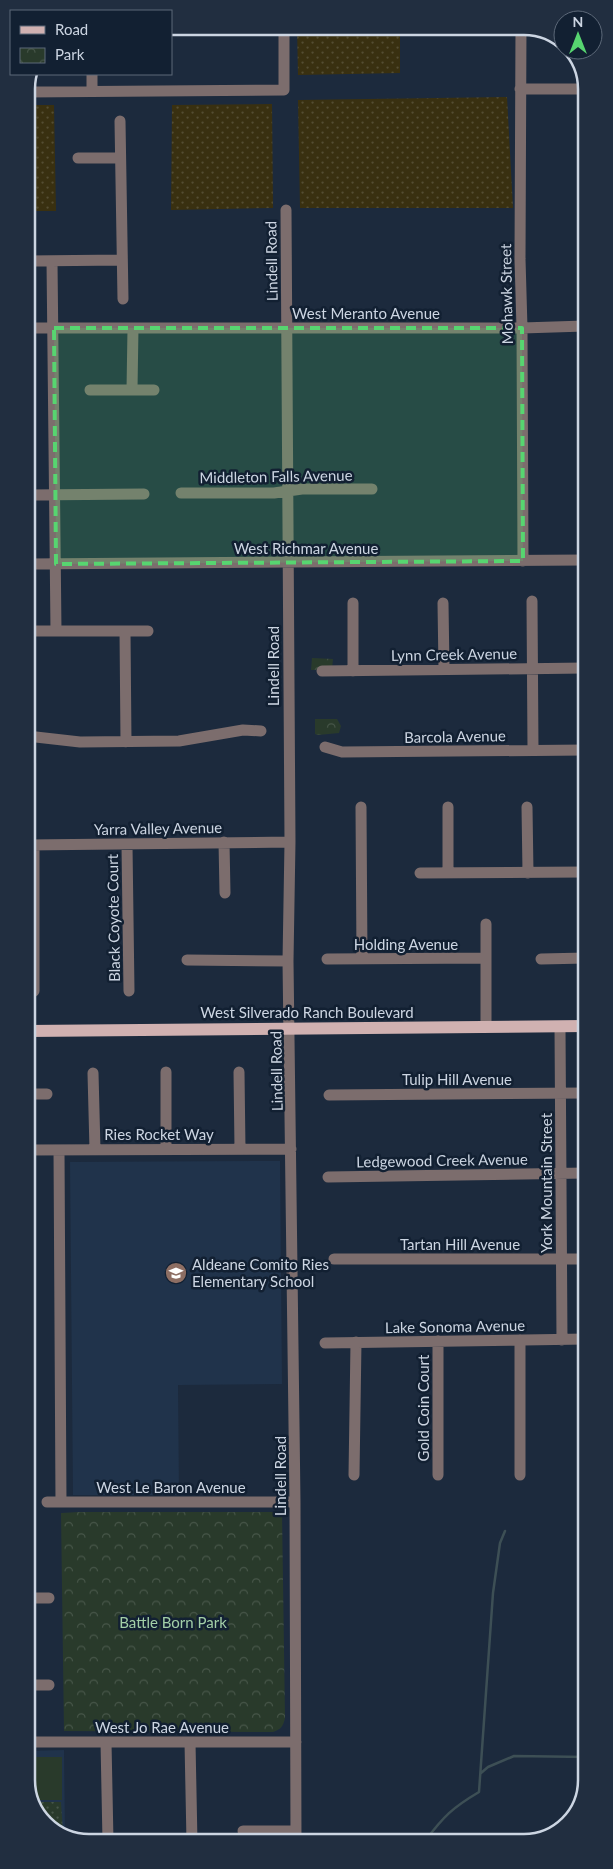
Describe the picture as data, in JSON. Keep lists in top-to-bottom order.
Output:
{
  "streets": {
    "main road": ["West Silverado Ranch Boulevard"],
    "street": [
      "Lindell Road",
      "Mohawk Street",
      "West Meranto Avenue",
      "Middleton Falls Avenue",
      "West Richmar Avenue",
      "Lynn Creek Avenue",
      "Barcola Avenue",
      "Yarra Valley Avenue",
      "Black Coyote Court",
      "Holding Avenue",
      "Tulip Hill Avenue",
      "Ries Rocket Way",
      "Ledgewood Creek Avenue",
      "York Mountain Street",
      "Tartan Hill Avenue",
      "Lake Sonoma Avenue",
      "Gold Coin Court",
      "West Le Baron Avenue",
      "West Jo Rae Avenue"
    ]
  },
  "crossings": [
    ["Lindell Road", "West Meranto Avenue"],
    ["Lindell Road", "Middleton Falls Avenue"],
    ["Lindell Road", "West Richmar Avenue"],
    ["Lindell Road", "Yarra Valley Avenue"],
    ["Lindell Road", "West Silverado Ranch Boulevard"],
    ["Lindell Road", "Ries Rocket Way"],
    ["Lindell Road", "West Le Baron Avenue"],
    ["Lindell Road", "West Jo Rae Avenue"],
    ["Mohawk Street", "West Meranto Avenue"],
    ["Mohawk Street", "West Richmar Avenue"],
    ["Yarra Valley Avenue", "Black Coyote Court"],
    ["West Silverado Ranch Boulevard", "York Mountain Street"],
    ["Tulip Hill Avenue", "York Mountain Street"],
    ["Ledgewood Creek Avenue", "York Mountain Street"],
    ["York Mountain Street", "Tartan Hill Avenue"],
    ["York Mountain Street", "Lake Sonoma Avenue"],
    ["Lake Sonoma Avenue", "Gold Coin Court"]
  ],
  "parks": ["Battle Born Park"],
  "places": {
    "school or university": ["Aldeane Comito Ries Elementary School"]
  },
  "legend": ["Road", "Park"],
  "north": "top"
}
